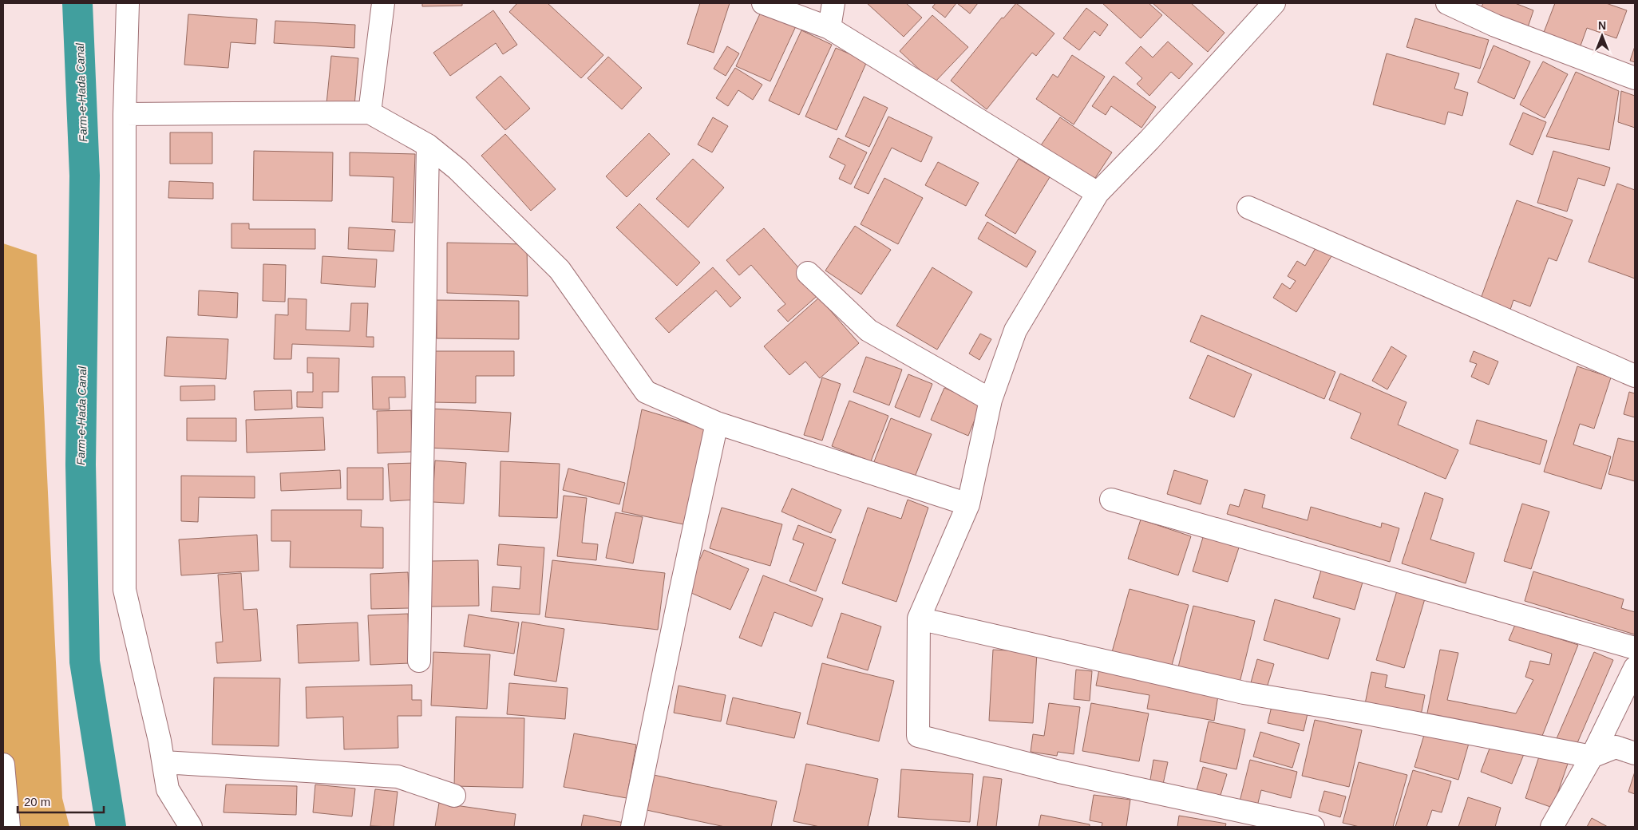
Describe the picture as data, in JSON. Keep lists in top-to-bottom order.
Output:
{
  "water": ["Farm-e-Hada Canal"],
  "scale_bar": "20 m",
  "north": "top"
}
